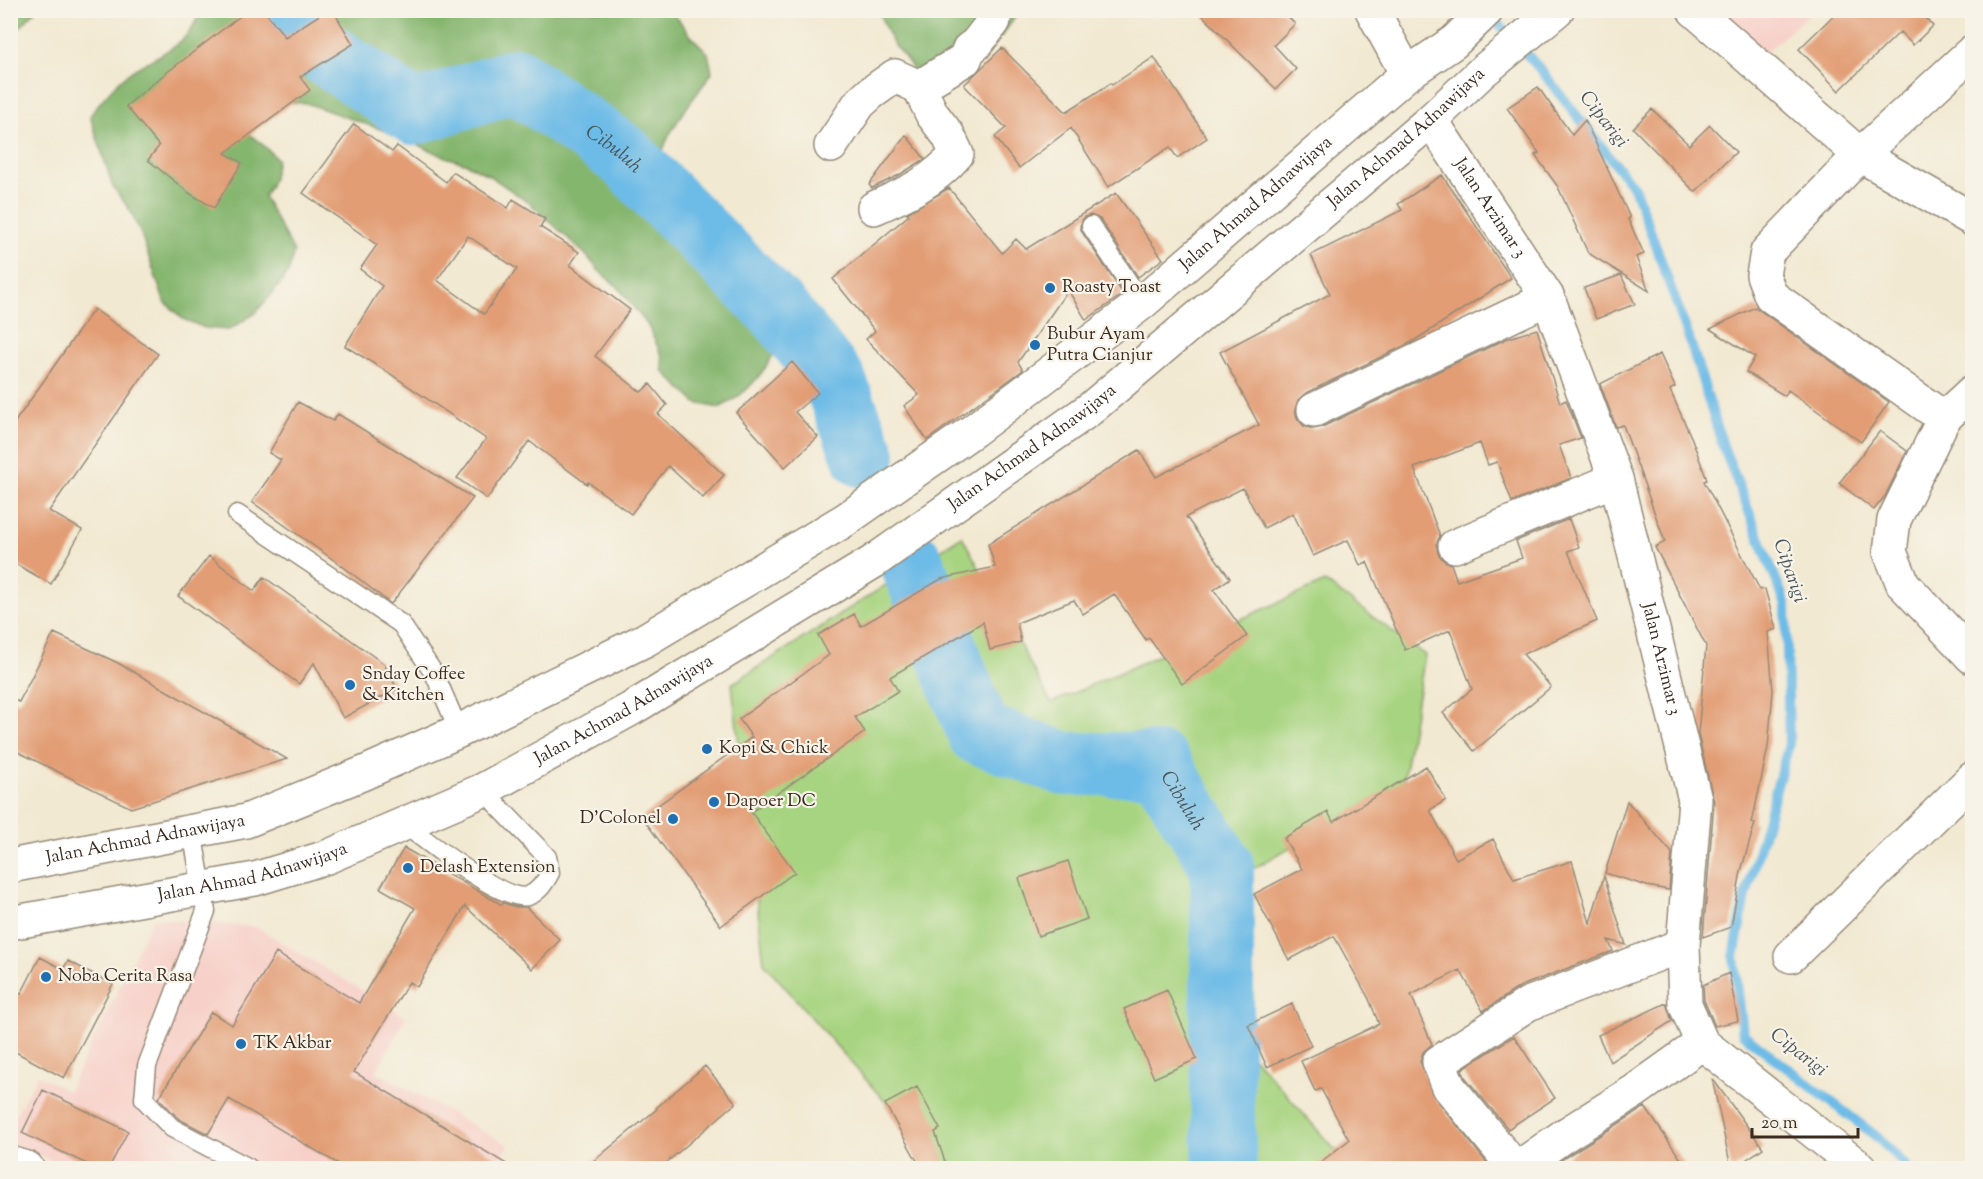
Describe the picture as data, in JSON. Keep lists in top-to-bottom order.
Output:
{
  "streets": {
    "street": ["Jalan Achmad Adnawijaya", "Jalan Ahmad Adnawijaya", "Jalan Arzimar 3"]
  },
  "crossings": [
    ["Jalan Achmad Adnawijaya", "Jalan Ahmad Adnawijaya"],
    ["Jalan Achmad Adnawijaya", "Jalan Arzimar 3"]
  ],
  "water": ["Ciparigi", "Cibuluh"],
  "places": [
    "Roasty Toast",
    "Bubur Ayam Putra Cianjur",
    "Snday Coffee & Kitchen",
    "Kopi & Chick",
    "Dapoer DC",
    "D'Colonel",
    "Delash Extension",
    "Noba Cerita Rasa",
    "TK Akbar"
  ],
  "scale_bar": "20 m"
}
